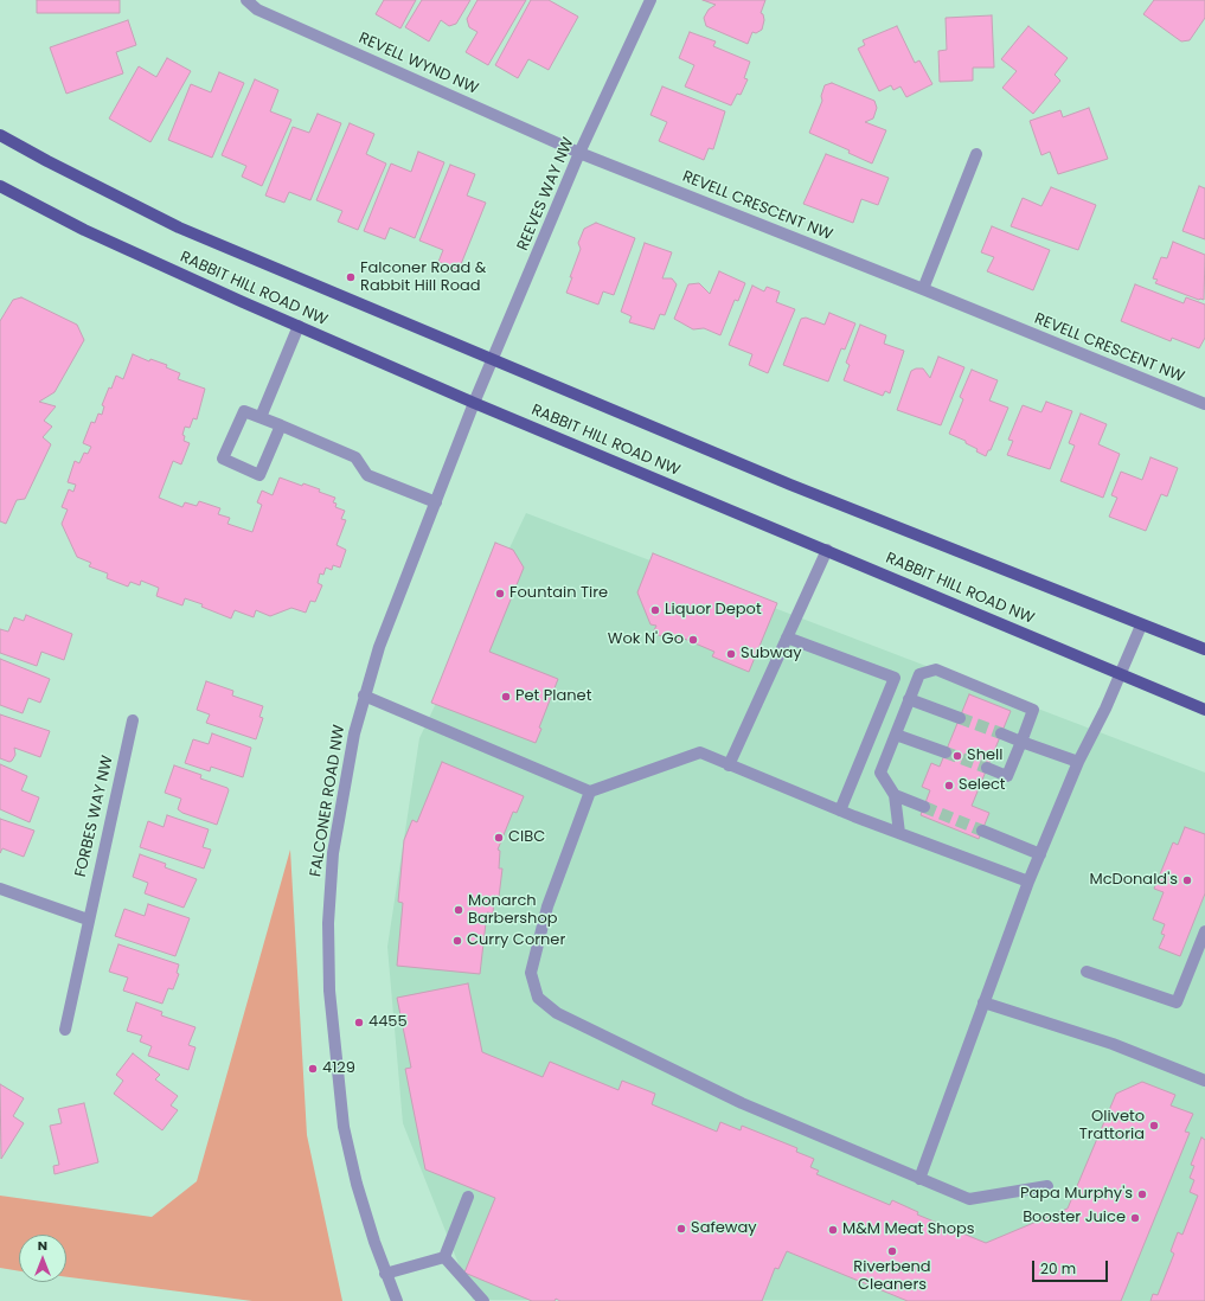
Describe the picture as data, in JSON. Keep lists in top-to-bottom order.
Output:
{
  "streets": {
    "main road": ["RABBIT HILL ROAD NW"],
    "street": [
      "REVELL WYND NW",
      "REEVES WAY NW",
      "REVELL CRESCENT NW",
      "FALCONER ROAD NW",
      "FORBES WAY NW"
    ]
  },
  "crossings": [
    ["REVELL WYND NW", "REEVES WAY NW"],
    ["REVELL WYND NW", "REVELL CRESCENT NW"],
    ["REEVES WAY NW", "REVELL CRESCENT NW"],
    ["REEVES WAY NW", "RABBIT HILL ROAD NW"],
    ["REEVES WAY NW", "FALCONER ROAD NW"],
    ["RABBIT HILL ROAD NW", "FALCONER ROAD NW"]
  ],
  "places": [
    "Falconer Road & Rabbit Hill Road",
    "Fountain Tire",
    "Liquor Depot",
    "Wok N' Go",
    "Subway",
    "Pet Planet",
    "Shell",
    "Select",
    "CIBC",
    "McDonald's",
    "Monarch Barbershop",
    "Curry Corner",
    "4455",
    "4129",
    "Oliveto Trattoria",
    "Papa Murphy's",
    "Booster Juice",
    "Safeway",
    "M&M Meat Shops",
    "Riverbend Cleaners"
  ],
  "scale_bar": "20 m",
  "north": "top"
}
